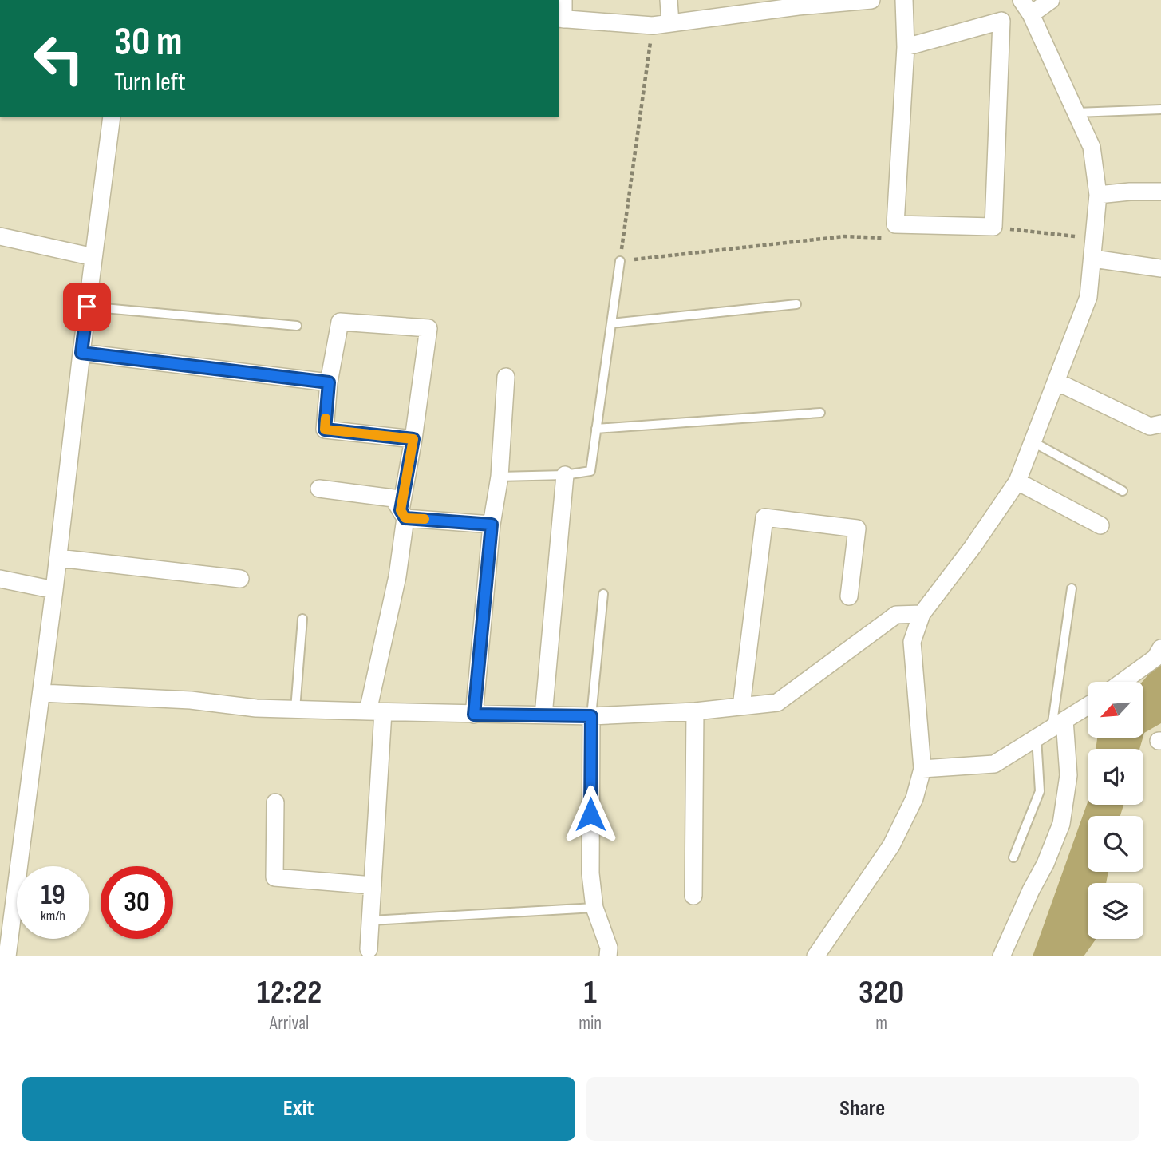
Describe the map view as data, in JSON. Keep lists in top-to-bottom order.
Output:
{
  "north": "bottom left",
  "page": {
    "turn": ["30 m", "Turn left"],
    "speed": "19 km/h",
    "limit": "30",
    "eta": [
      "12:22",
      "Arrival",
      "1",
      "min",
      "320",
      "m"
    ],
    "buttons": ["Exit", "Share"]
  }
}
